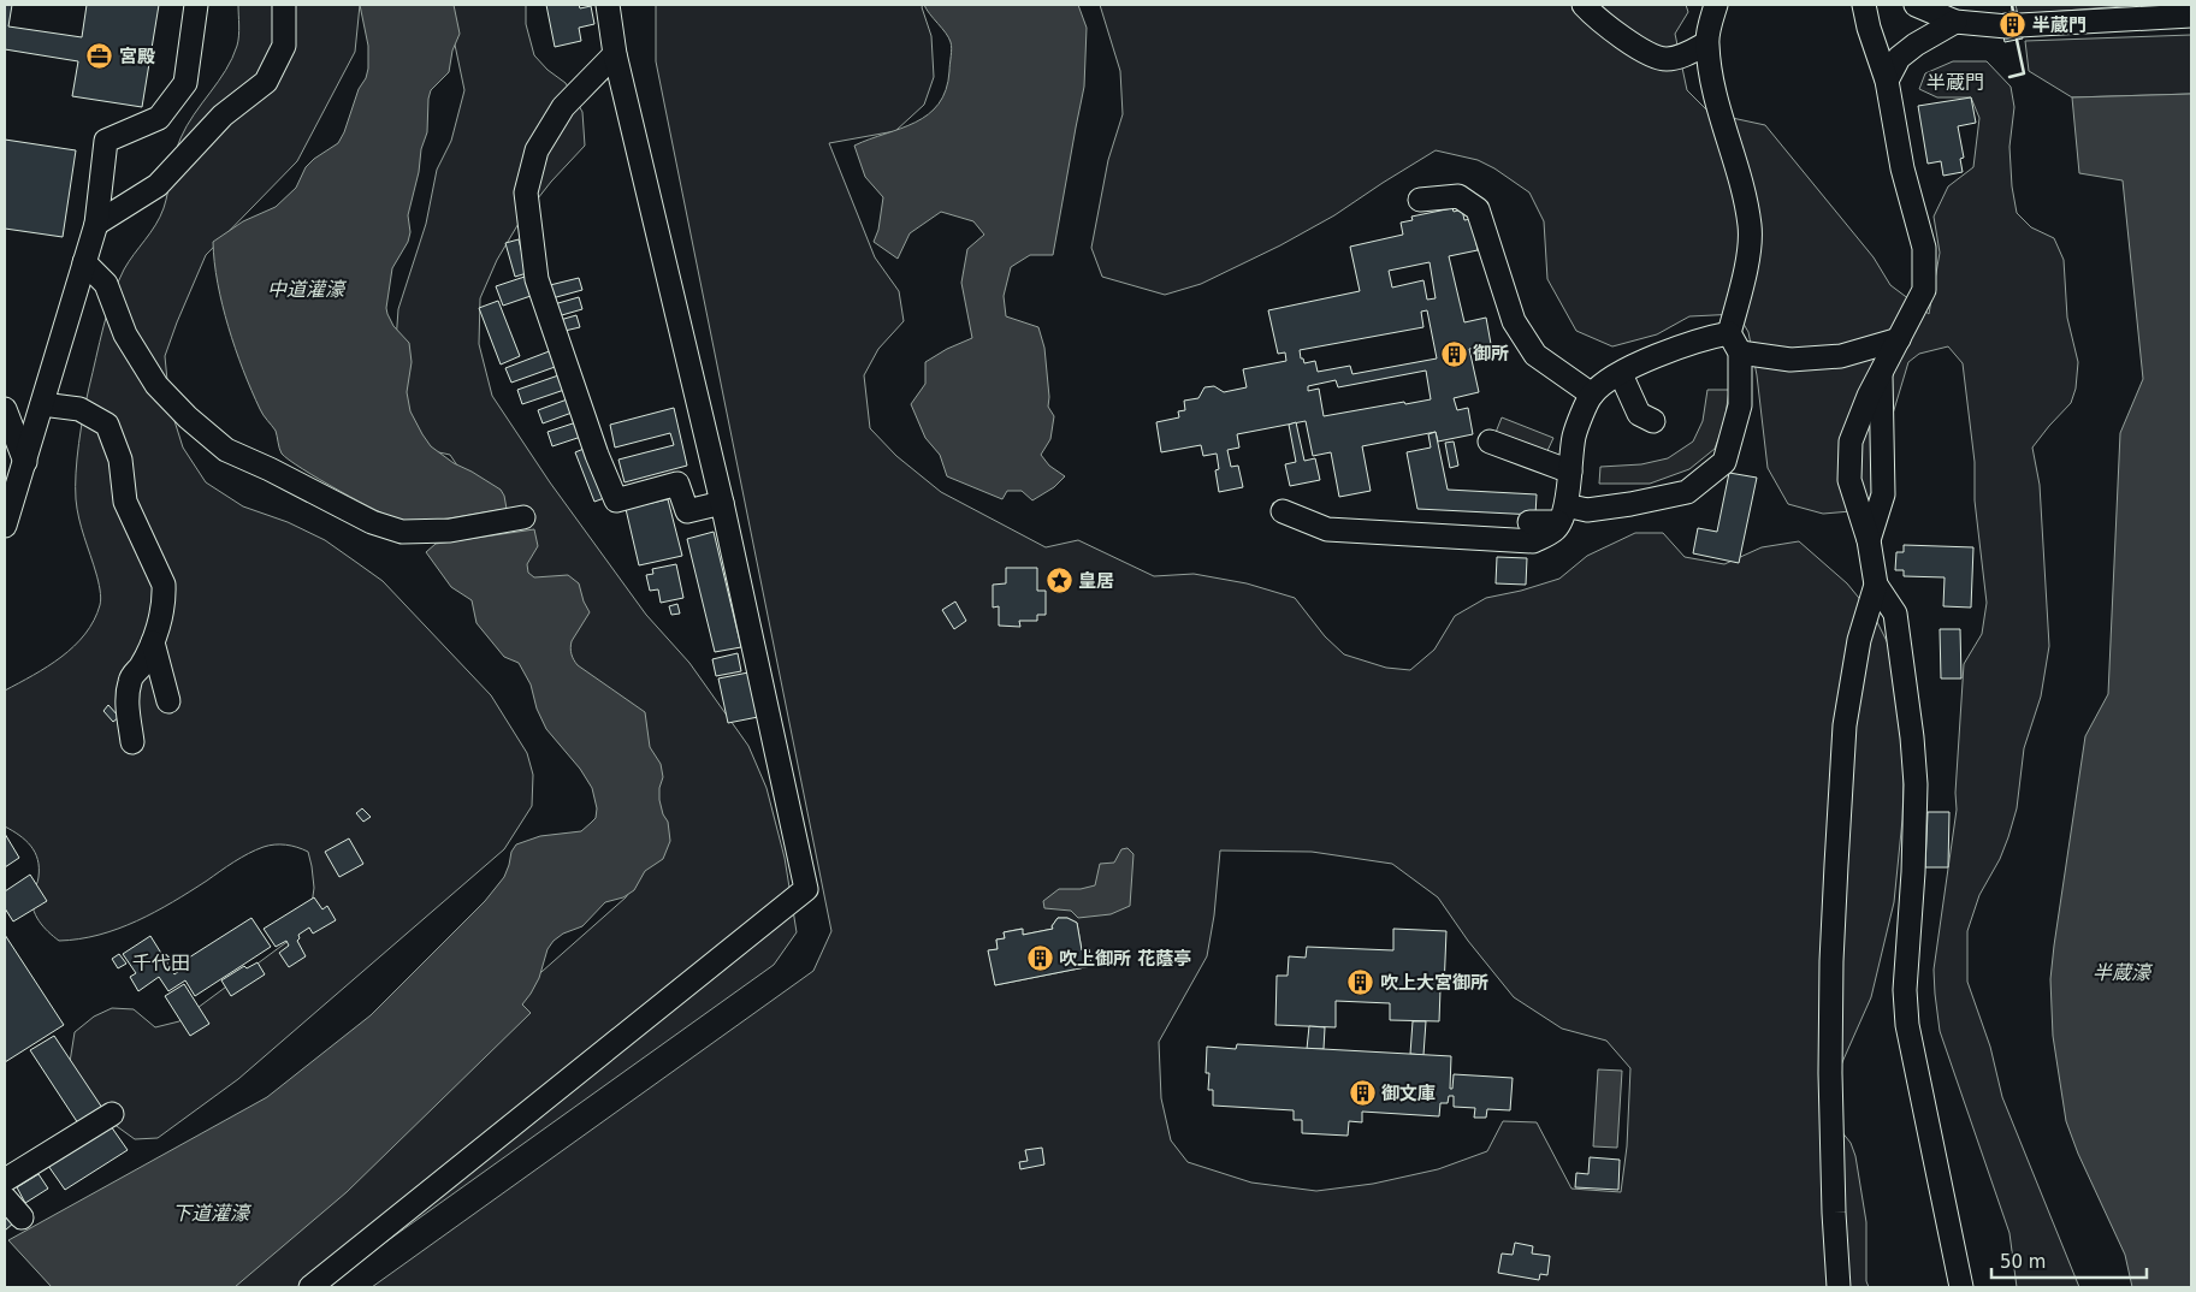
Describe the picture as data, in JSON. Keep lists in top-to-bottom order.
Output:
{
  "districts": ["半蔵門", "千代田"],
  "water": ["中道灌濠", "半蔵濠", "下道灌濠"],
  "places": {
    "building": [
      "半蔵門",
      "御所",
      "吹上御所 花蔭亭",
      "吹上大宮御所",
      "御文庫"
    ],
    "office": ["宮殿"],
    "place": ["皇居"]
  },
  "scale_bar": "50 m"
}
